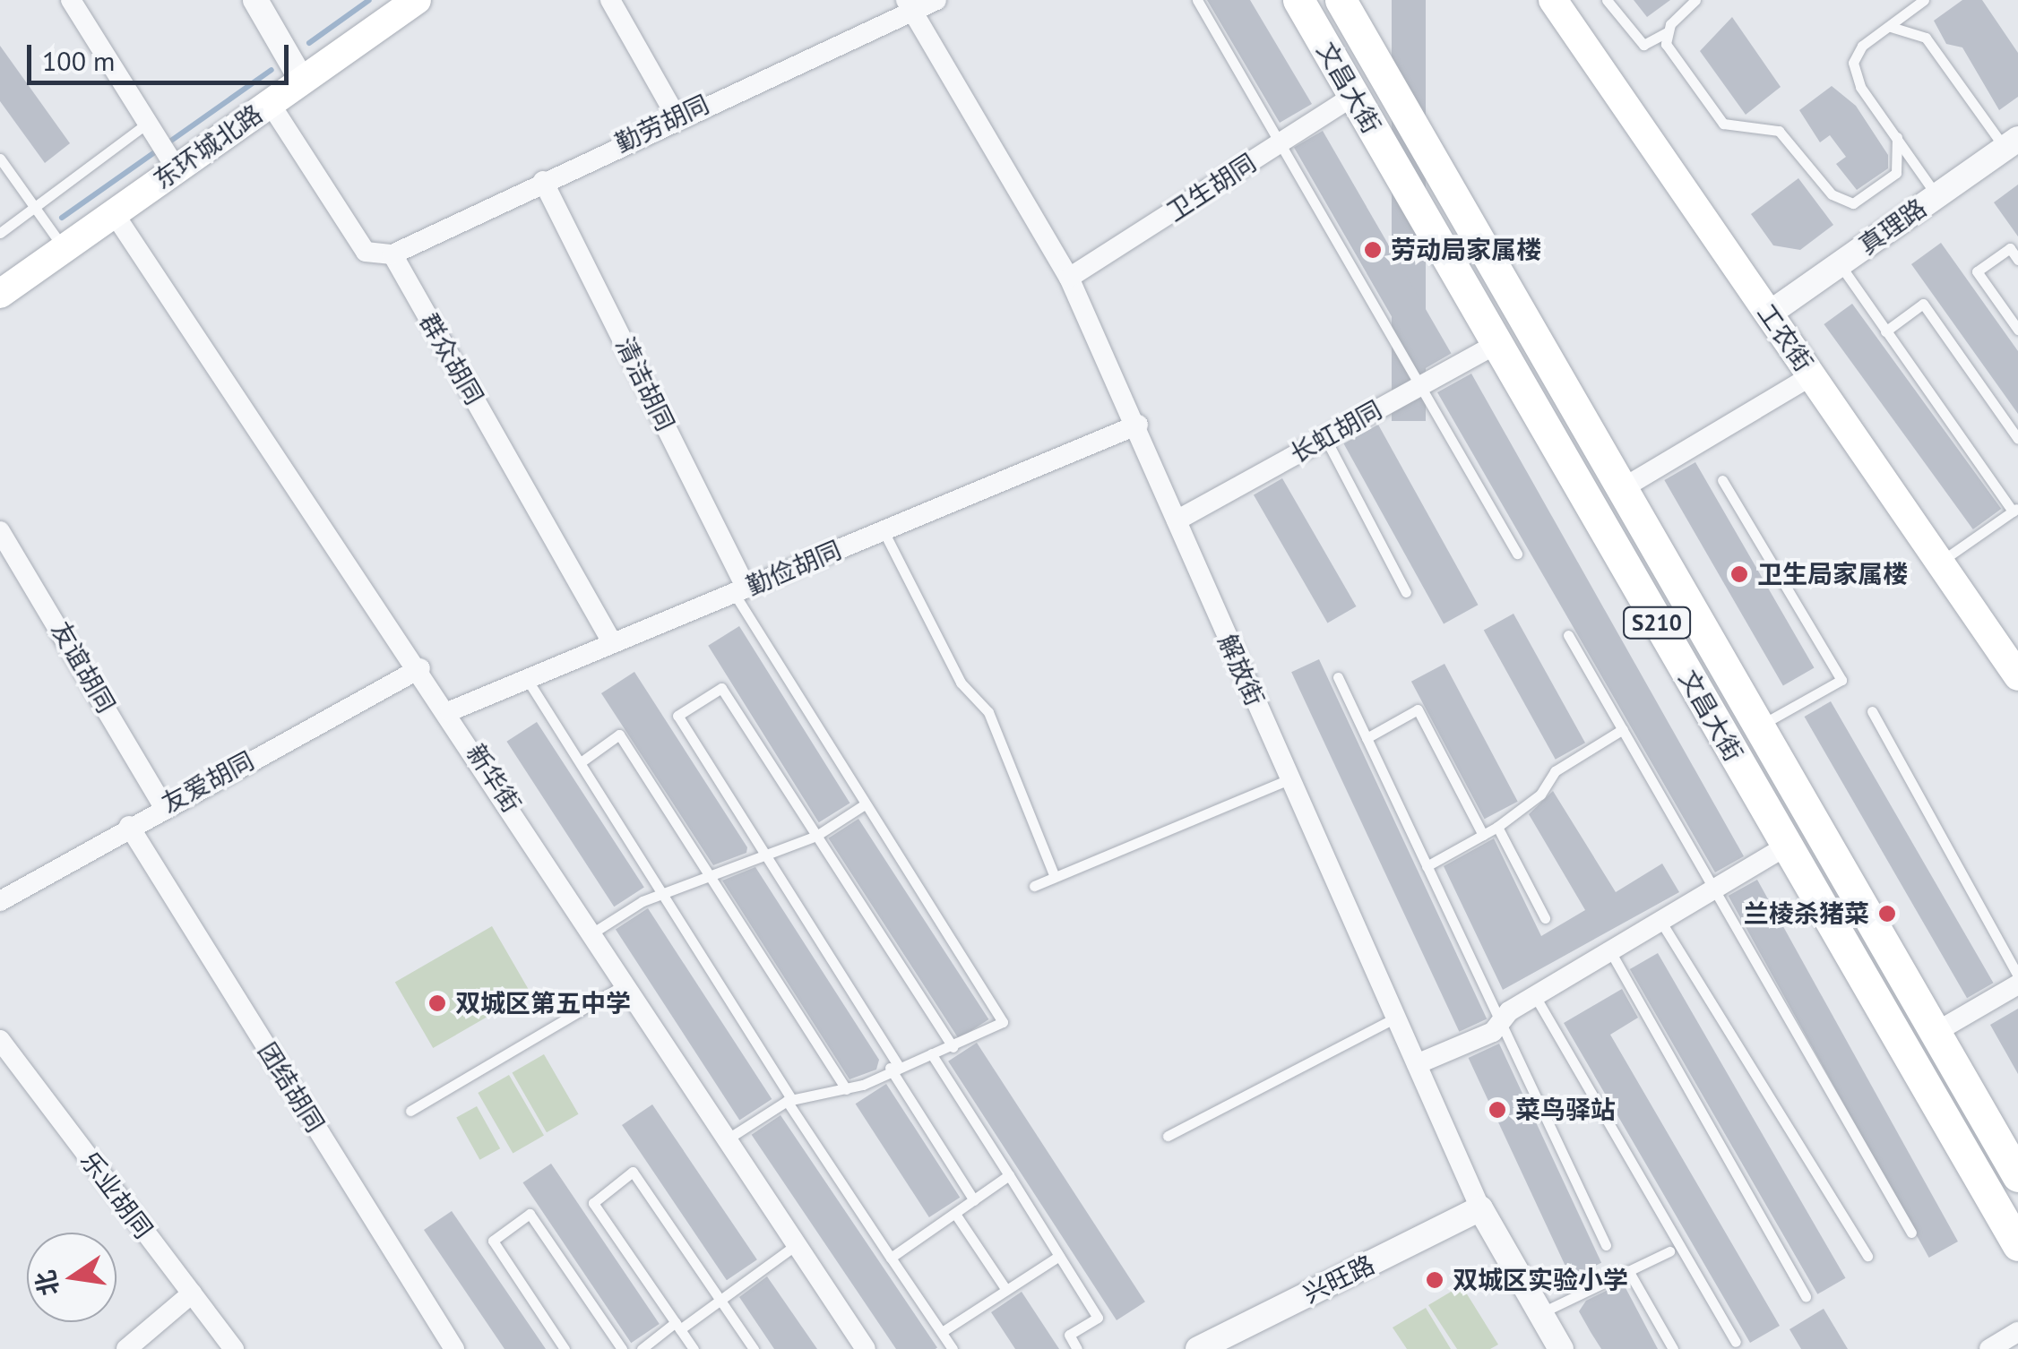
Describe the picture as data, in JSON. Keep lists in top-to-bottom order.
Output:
{
  "streets": {
    "main road": [
      "文昌大街",
      "东环城北路",
      "工农街",
      "S210"
    ],
    "street": [
      "勤劳胡同",
      "卫生胡同",
      "真理路",
      "群众胡同",
      "清洁胡同",
      "长虹胡同",
      "勤俭胡同",
      "友谊胡同",
      "解放街",
      "新华街",
      "友爱胡同",
      "团结胡同",
      "乐业胡同",
      "兴旺路"
    ]
  },
  "crossings": [
    ["文昌大街", "卫生胡同"],
    ["文昌大街", "长虹胡同"],
    ["勤劳胡同", "群众胡同"],
    ["勤劳胡同", "清洁胡同"],
    ["勤劳胡同", "解放街"],
    ["东环城北路", "新华街"],
    ["卫生胡同", "解放街"],
    ["真理路", "工农街"],
    ["群众胡同", "勤俭胡同"],
    ["清洁胡同", "勤俭胡同"],
    ["长虹胡同", "解放街"],
    ["勤俭胡同", "解放街"],
    ["勤俭胡同", "新华街"],
    ["友谊胡同", "友爱胡同"],
    ["解放街", "兴旺路"],
    ["新华街", "友爱胡同"],
    ["友爱胡同", "团结胡同"]
  ],
  "places": [
    "劳动局家属楼",
    "卫生局家属楼",
    "兰棱杀猪菜",
    "双城区第五中学",
    "菜鸟驿站",
    "双城区实验小学"
  ],
  "scale_bar": "100 m",
  "north": "left"
}
